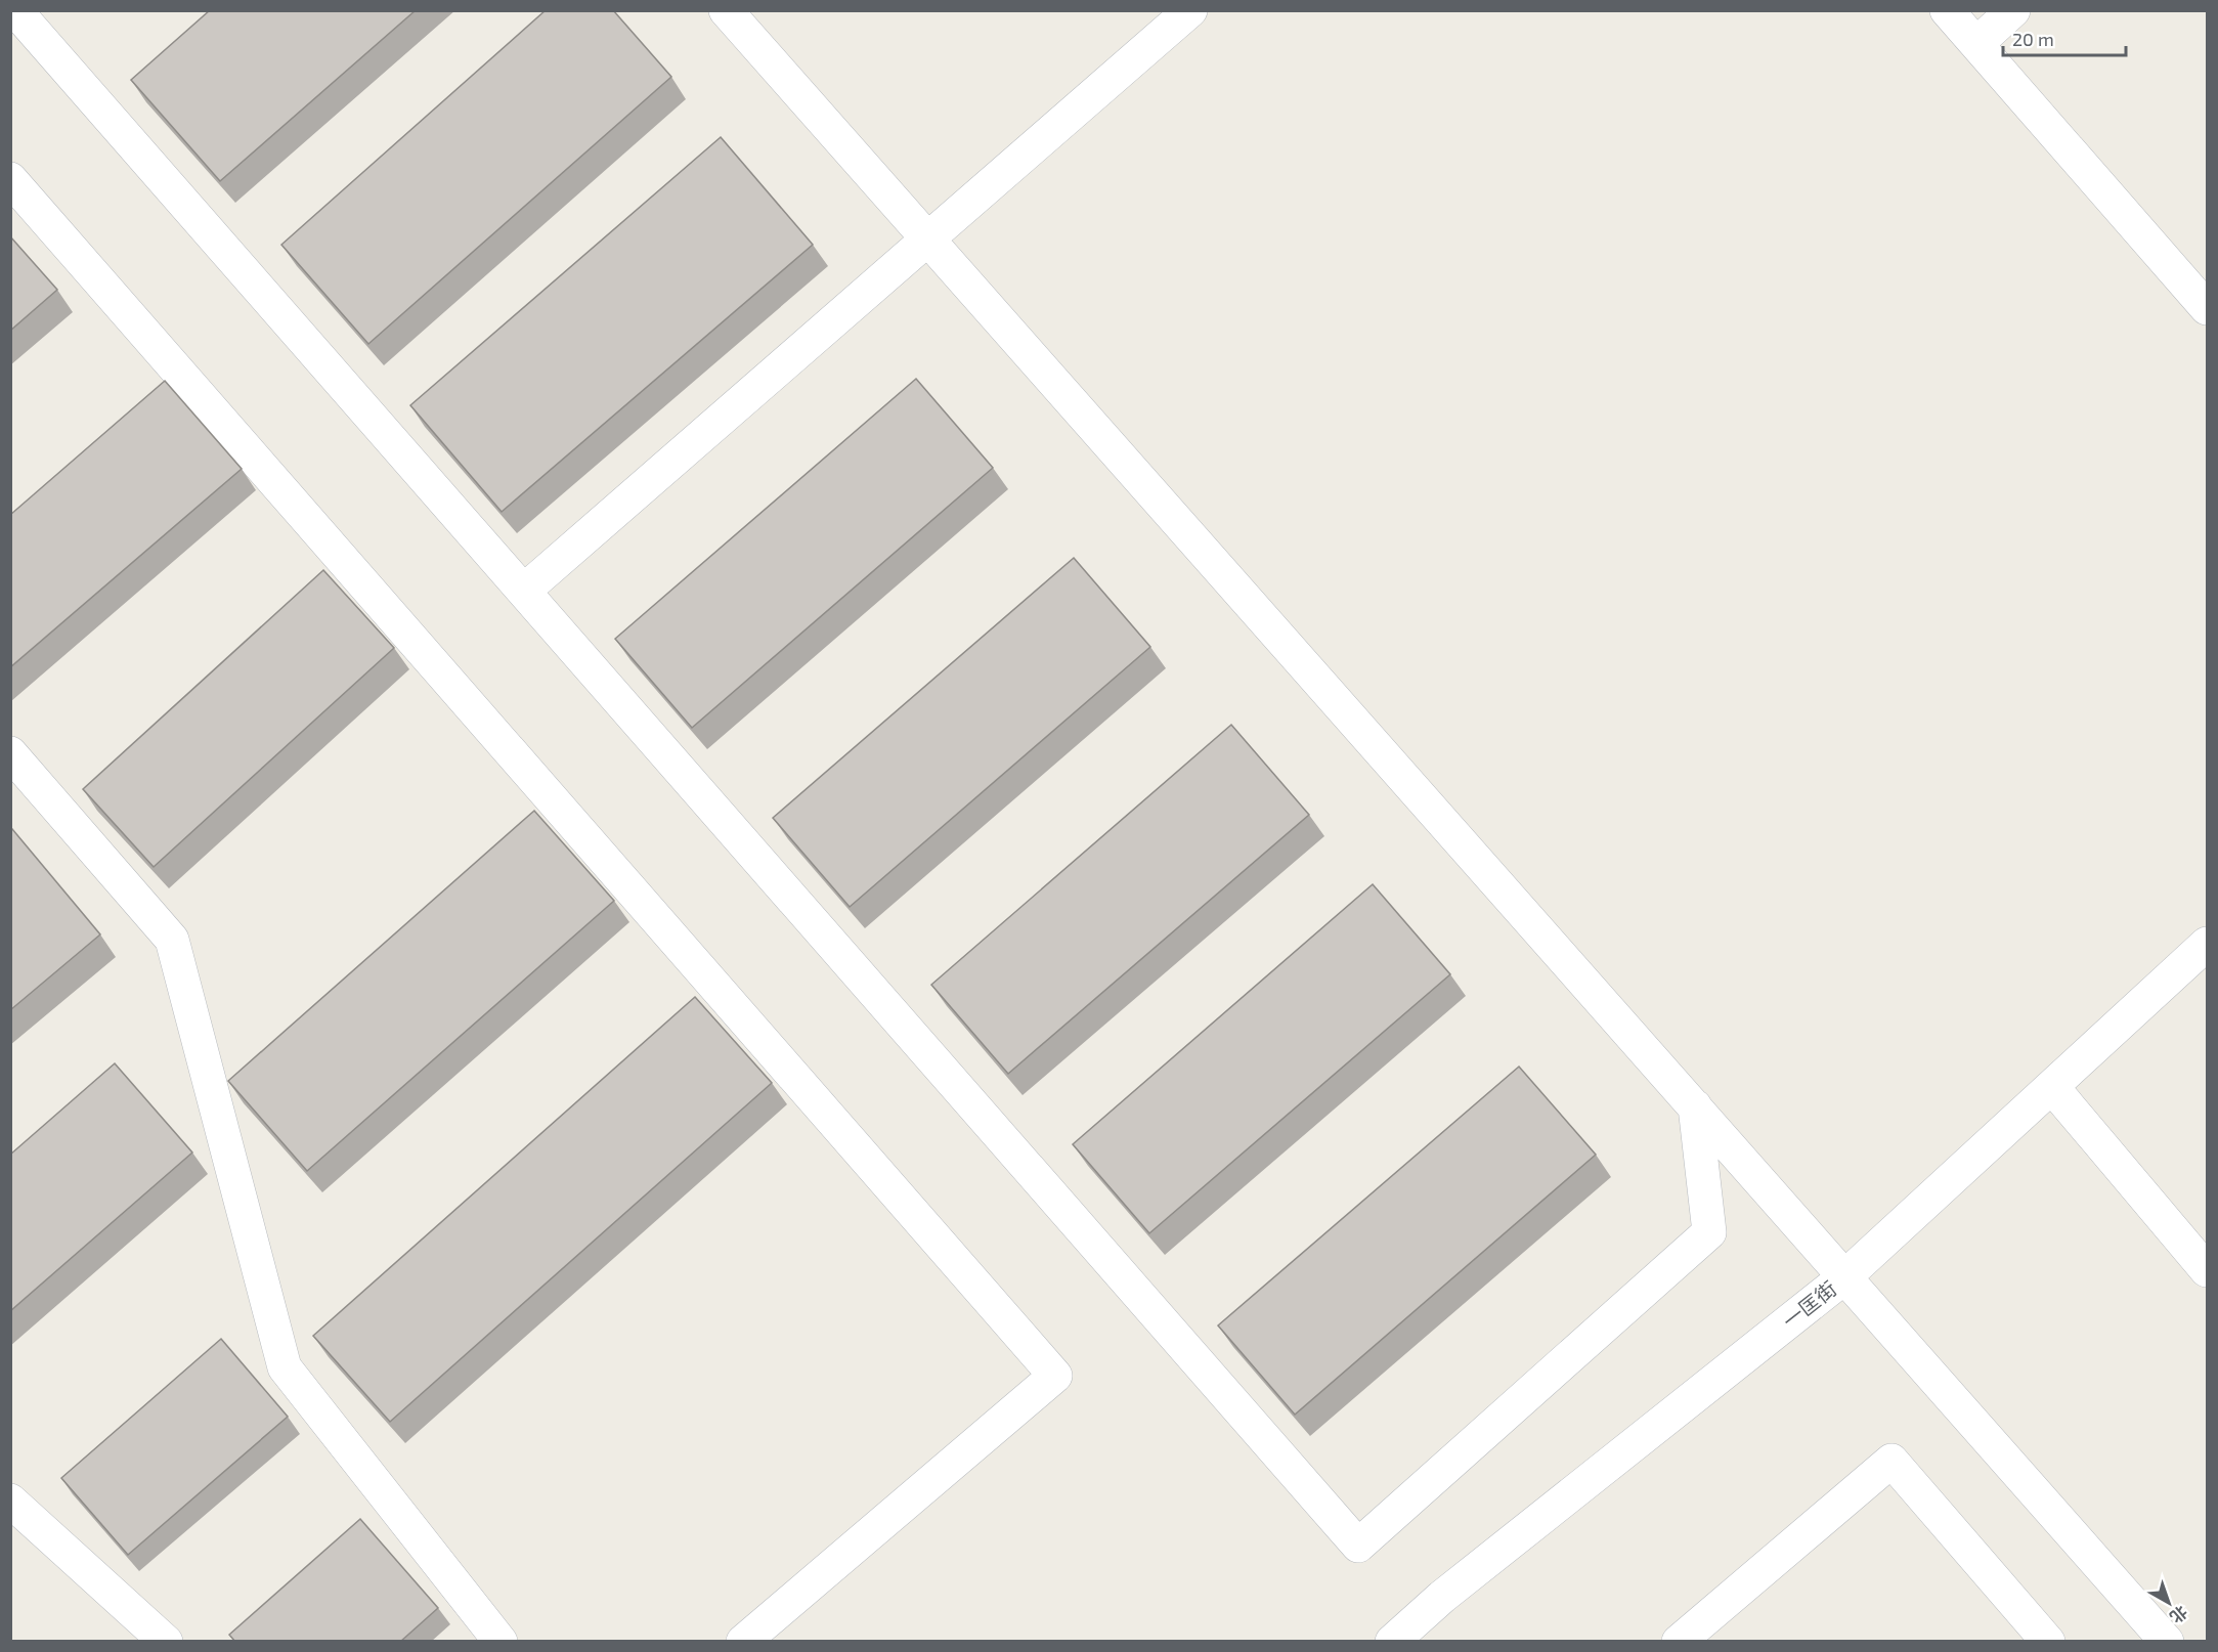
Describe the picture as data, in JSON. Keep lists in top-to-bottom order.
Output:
{
  "streets": {
    "street": ["一匡街"]
  },
  "scale_bar": "20 m",
  "north": "bottom right"
}
